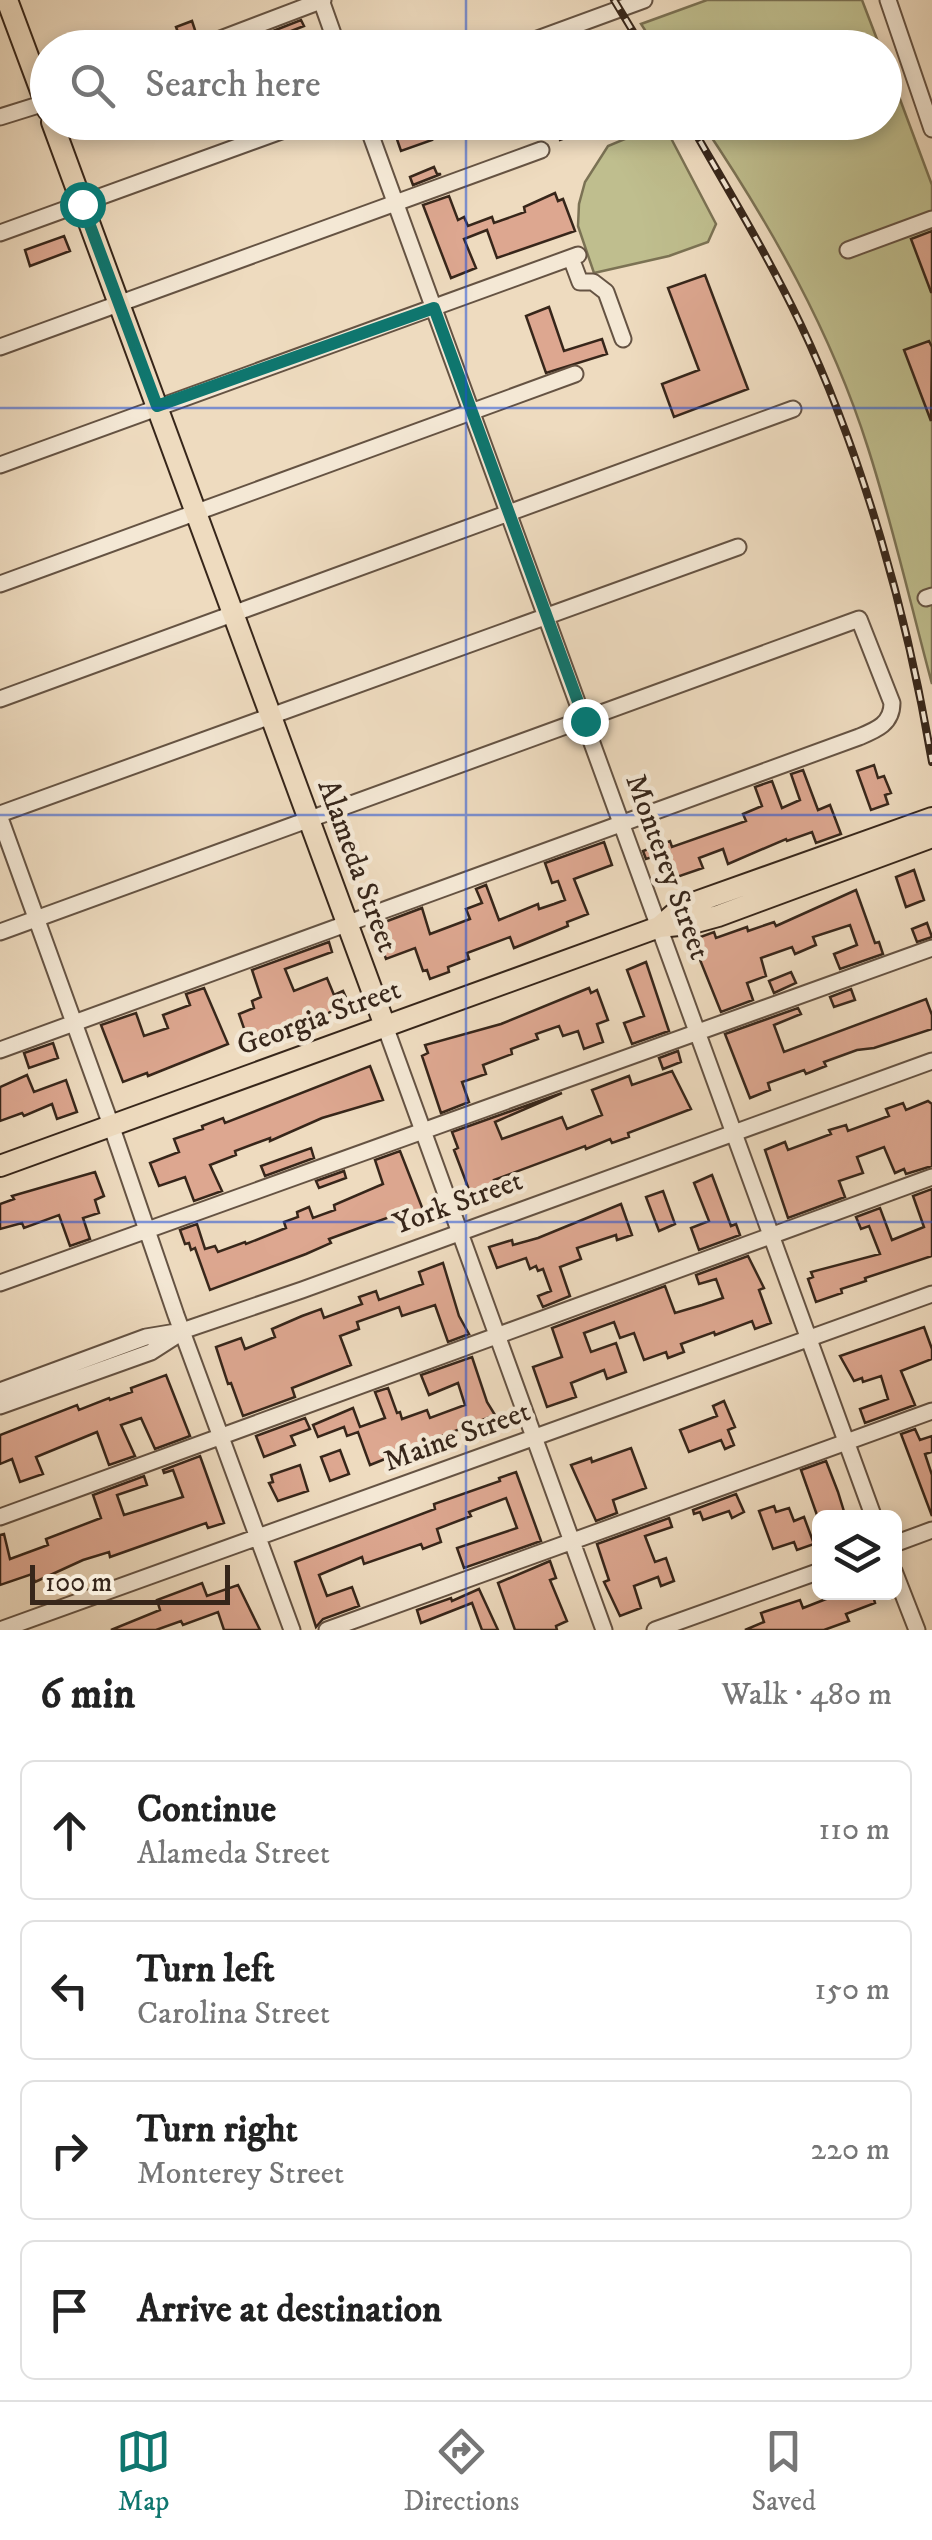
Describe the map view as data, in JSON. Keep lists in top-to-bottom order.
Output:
{
  "streets": {
    "main road": ["Alameda Street", "Georgia Street"],
    "street": ["Monterey Street", "York Street", "Maine Street"]
  },
  "crossings": [
    ["Alameda Street", "Georgia Street"],
    ["Alameda Street", "York Street"],
    ["Alameda Street", "Maine Street"],
    ["Monterey Street", "Georgia Street"],
    ["Monterey Street", "York Street"],
    ["Monterey Street", "Maine Street"]
  ],
  "scale_bar": "100 m",
  "page": {
    "search": "Search here",
    "scale": "100 m",
    "heading": ["6 min", "Walk · 480 m"],
    "list": [
      ["Continue", "Alameda Street", "110 m"],
      ["Turn left", "Carolina Street", "150 m"],
      ["Turn right", "Monterey Street", "220 m"],
      "Arrive at destination"
    ],
    "nav": ["Map", "Directions", "Saved"]
  }
}
